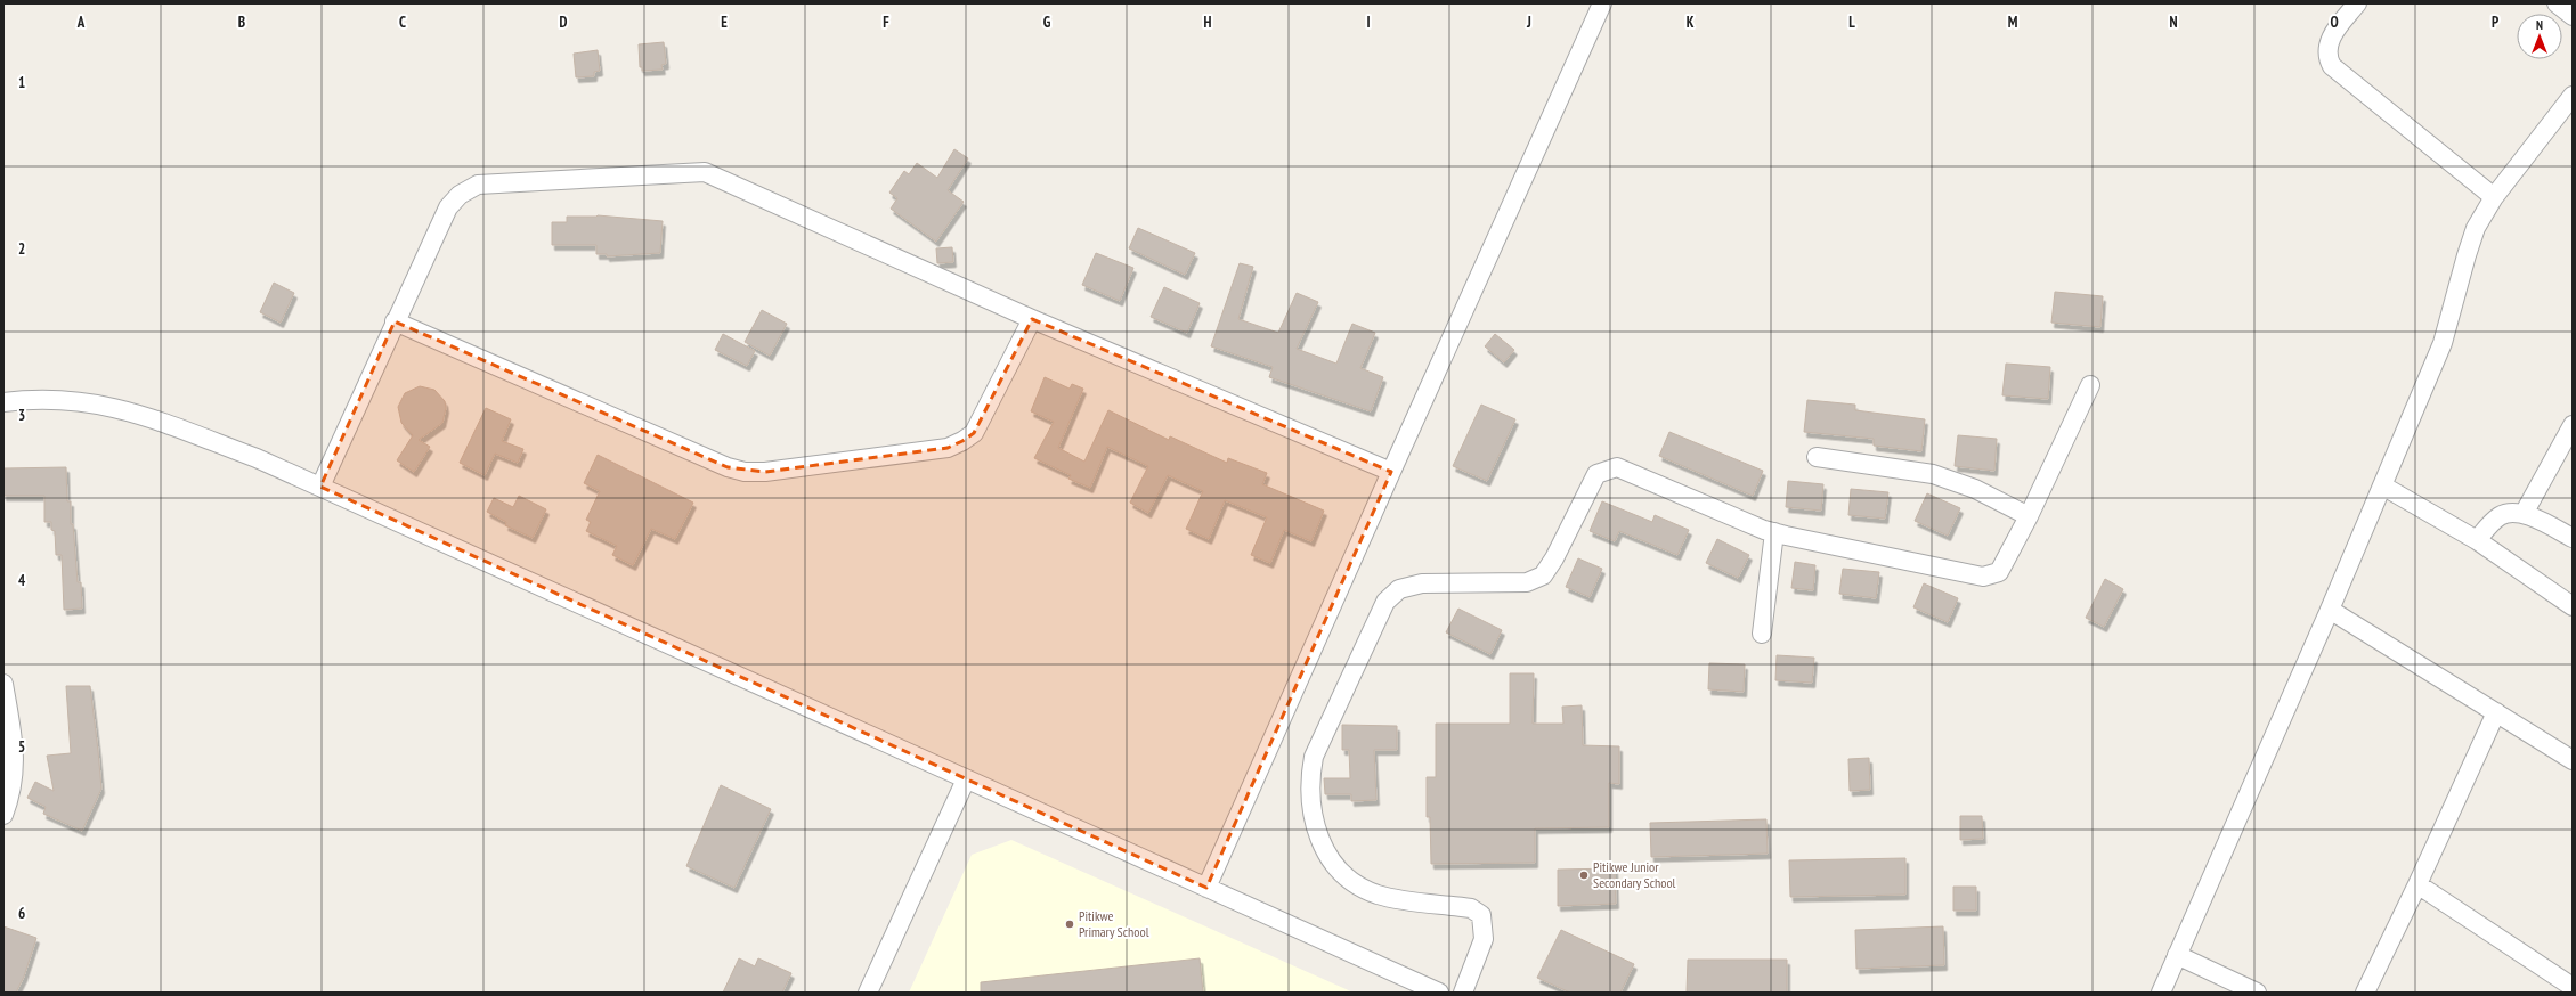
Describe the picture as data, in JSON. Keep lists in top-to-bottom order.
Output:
{
  "places": ["Pitikwe Junior Secondary School", "Pitikwe Primary School"],
  "north": "top",
  "grid": {
    "columns": [
      "A",
      "B",
      "C",
      "D",
      "E",
      "F",
      "G",
      "H",
      "I",
      "J",
      "K",
      "L",
      "M",
      "N",
      "O",
      "P"
    ],
    "rows": [
      "1",
      "2",
      "3",
      "4",
      "5",
      "6"
    ]
  }
}
